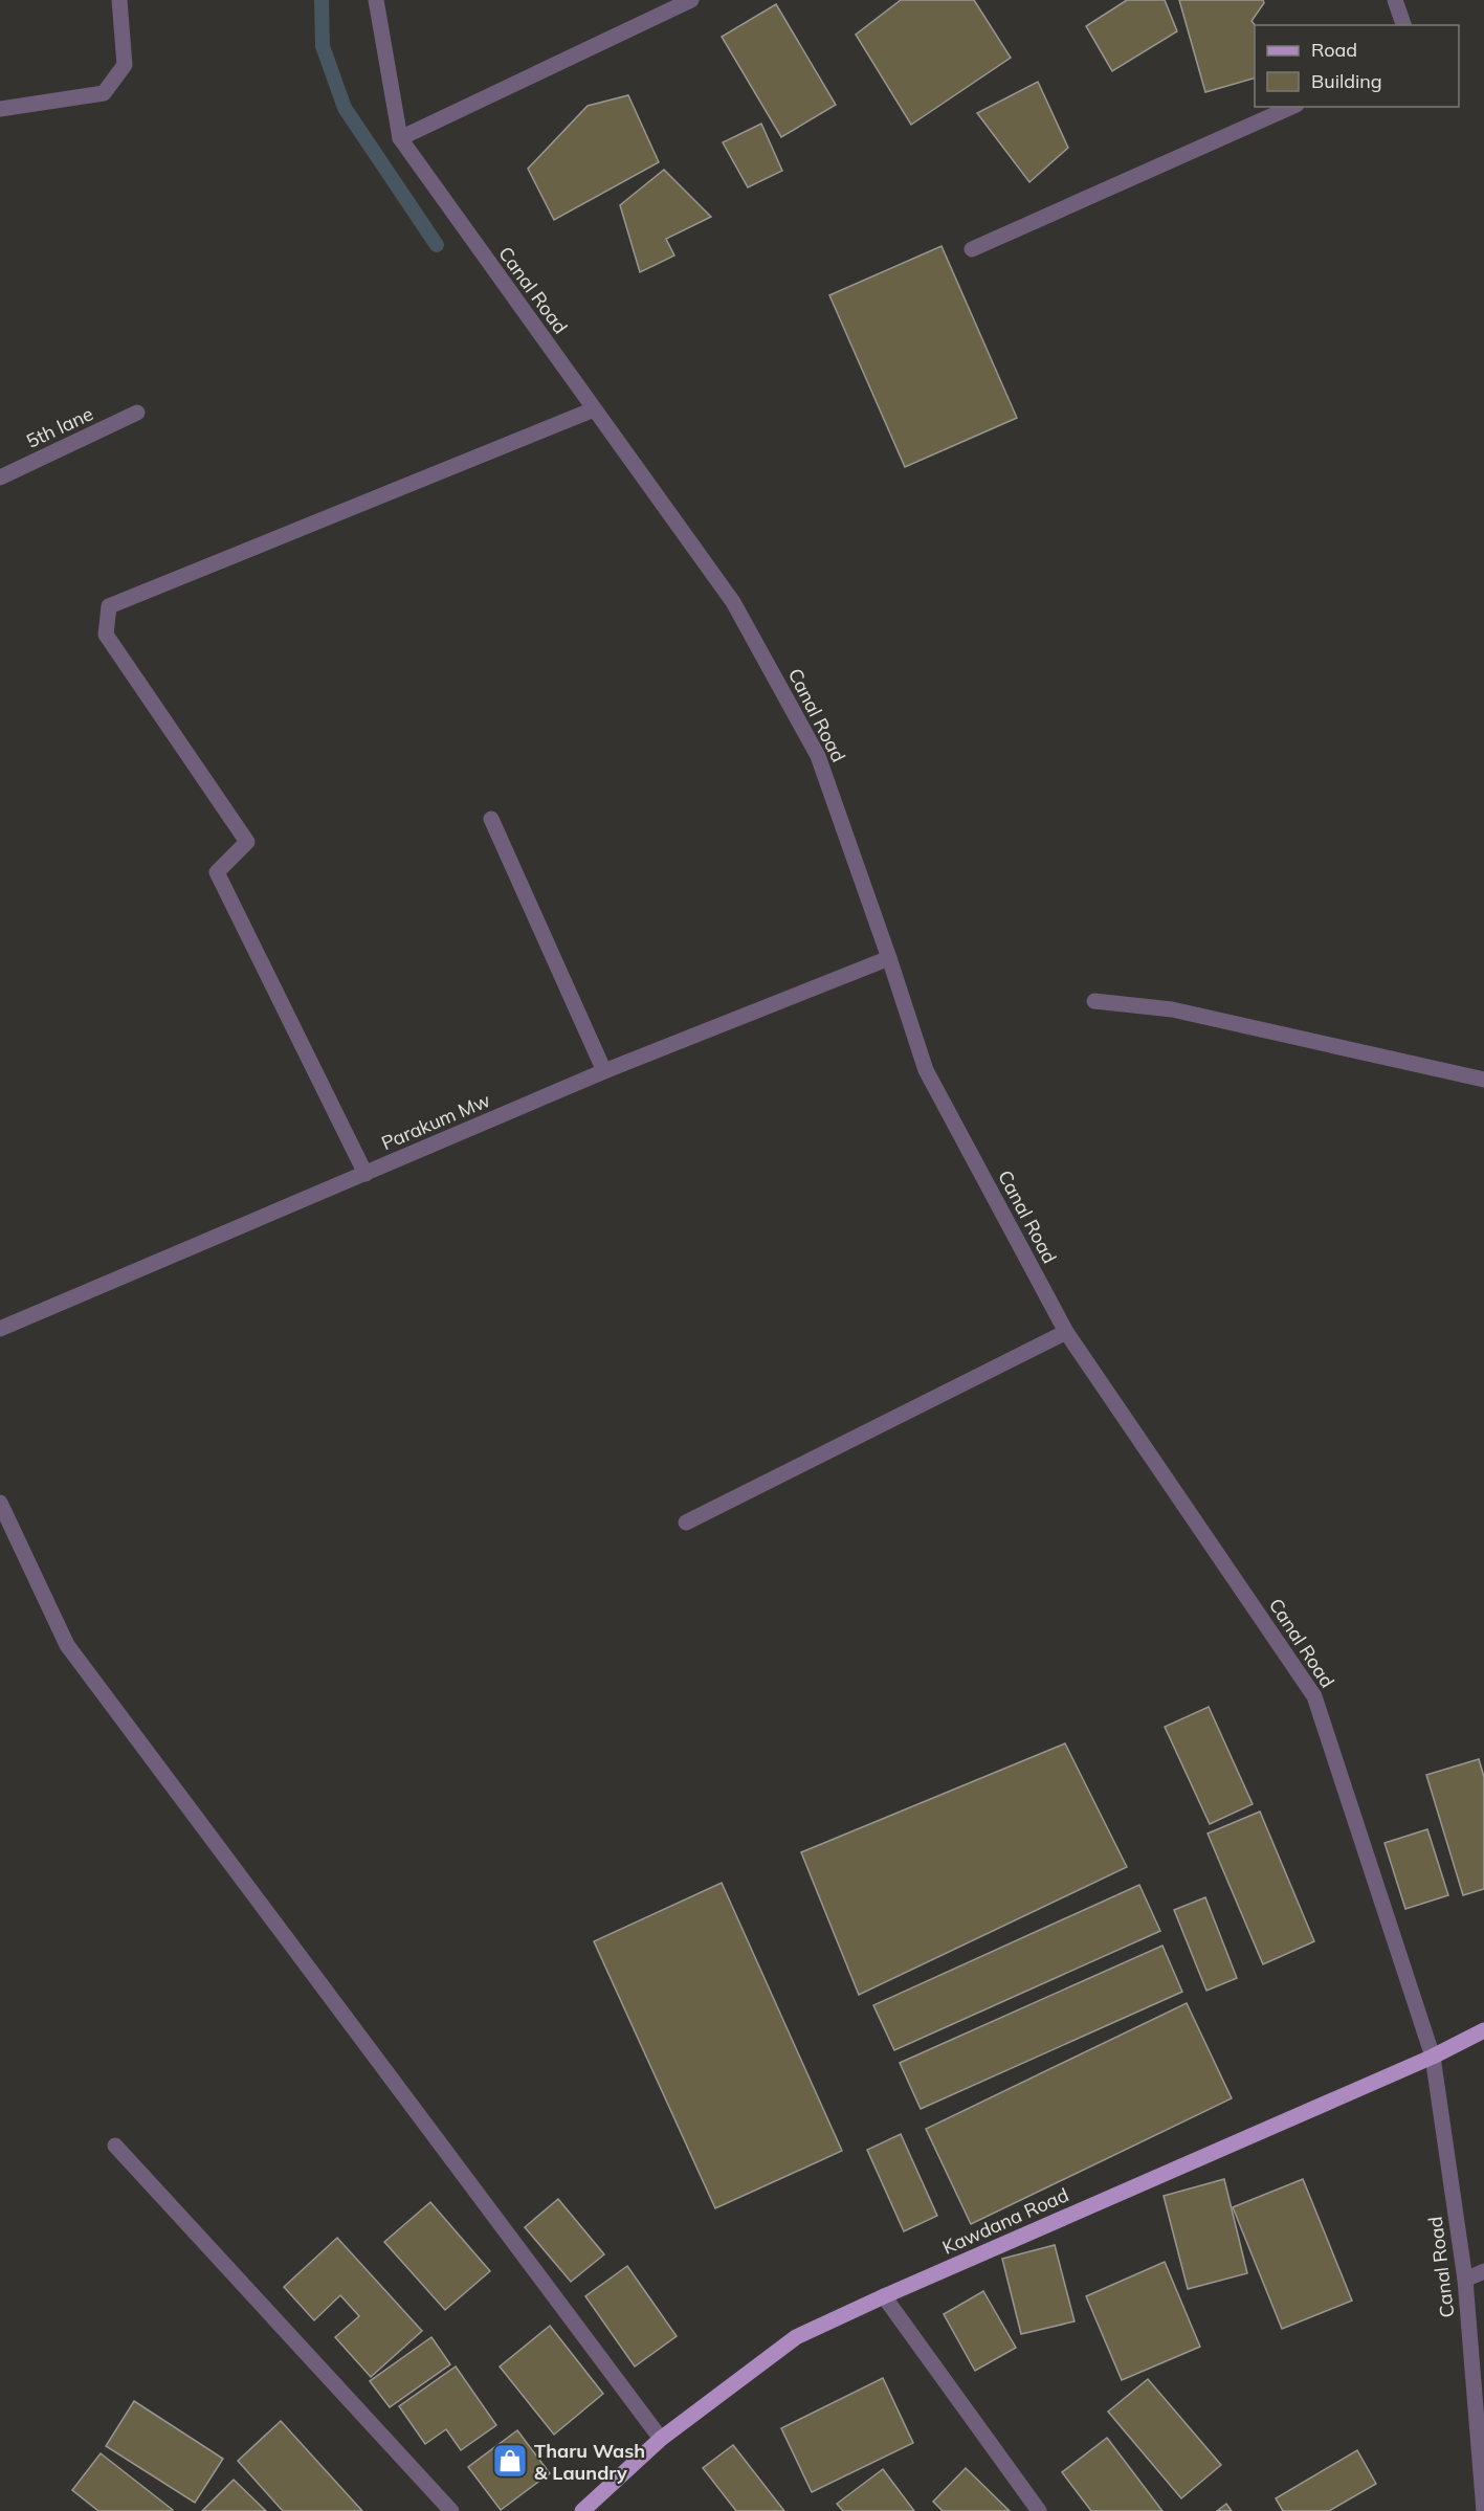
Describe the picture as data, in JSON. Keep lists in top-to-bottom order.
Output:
{
  "streets": {
    "main road": ["Kawdana Road"],
    "street": ["Canal Road", "5th lane", "Parakum Mw"]
  },
  "crossings": [
    ["Canal Road", "Parakum Mw"],
    ["Canal Road", "Kawdana Road"]
  ],
  "places": {
    "shop": ["Tharu Wash & Laundry"]
  },
  "legend": ["Road", "Building"]
}
